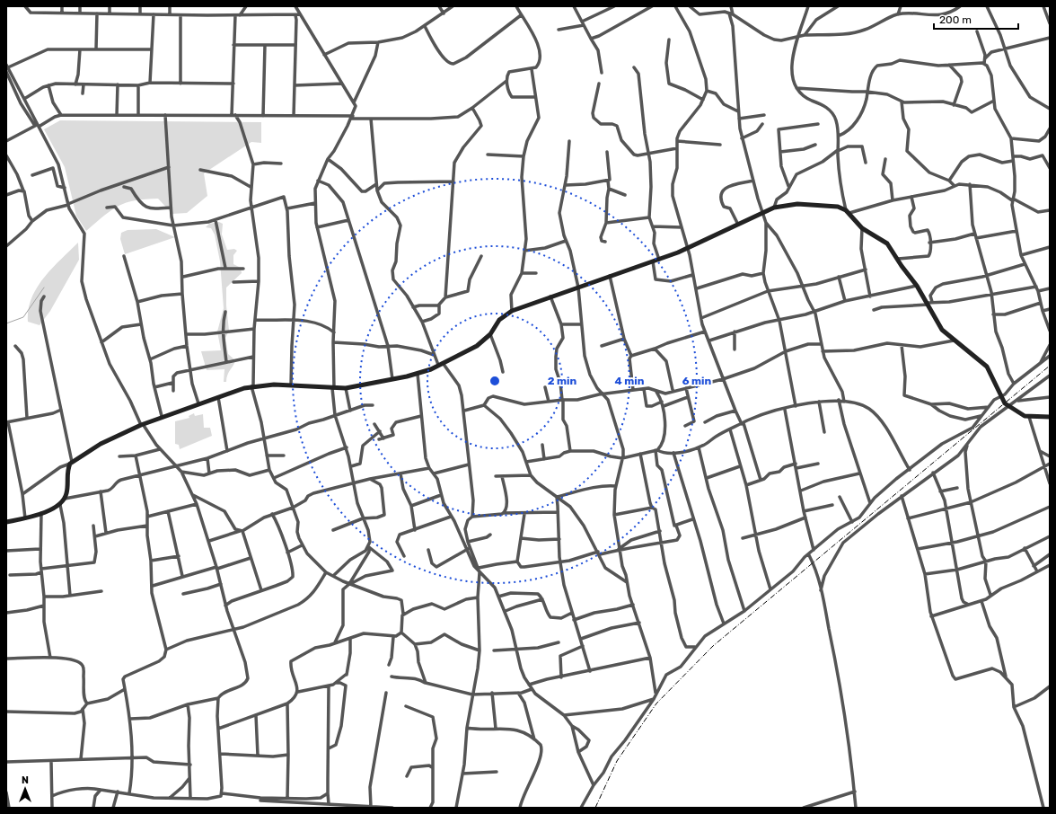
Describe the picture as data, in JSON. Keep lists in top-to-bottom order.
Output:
{
  "scale_bar": "200 m",
  "north": "top",
  "rings": ["2 min", "4 min", "6 min"]
}
